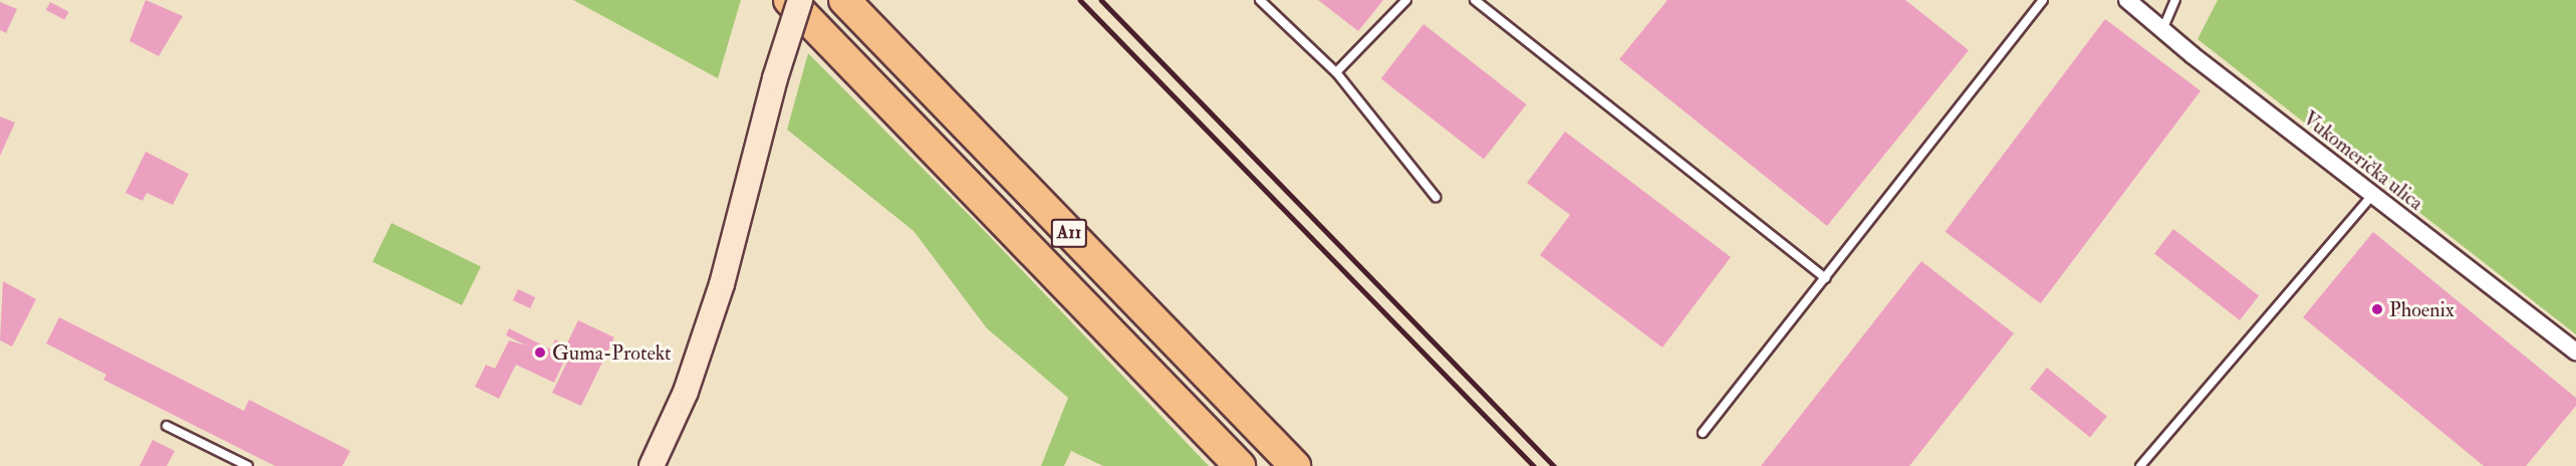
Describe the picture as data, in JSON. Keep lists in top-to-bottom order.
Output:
{
  "streets": {
    "highway": ["A11"],
    "street": ["Vukomerička ulica"]
  },
  "places": ["Phoenix", "Guma-Protekt"]
}
